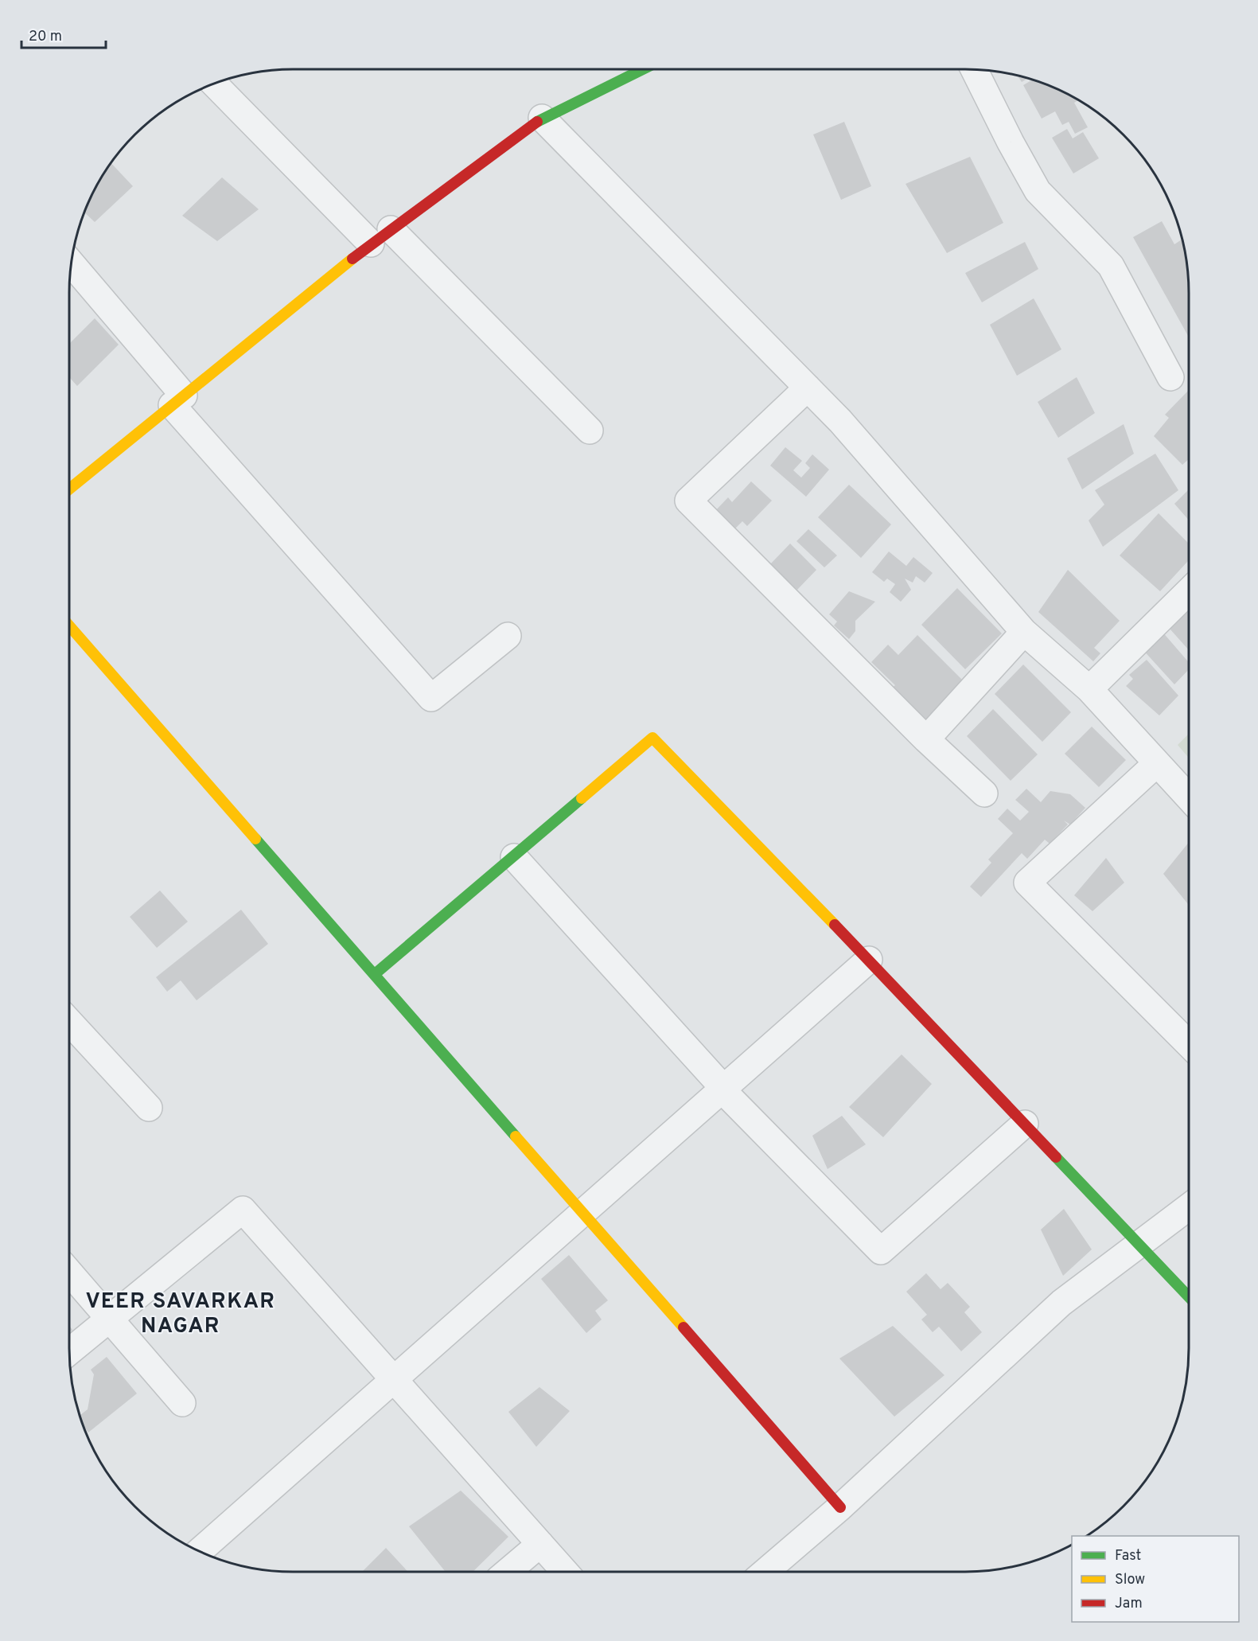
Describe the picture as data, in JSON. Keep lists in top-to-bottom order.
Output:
{
  "districts": ["VEER SAVARKAR NAGAR"],
  "legend": ["Fast", "Slow", "Jam"],
  "scale_bar": "20 m"
}
